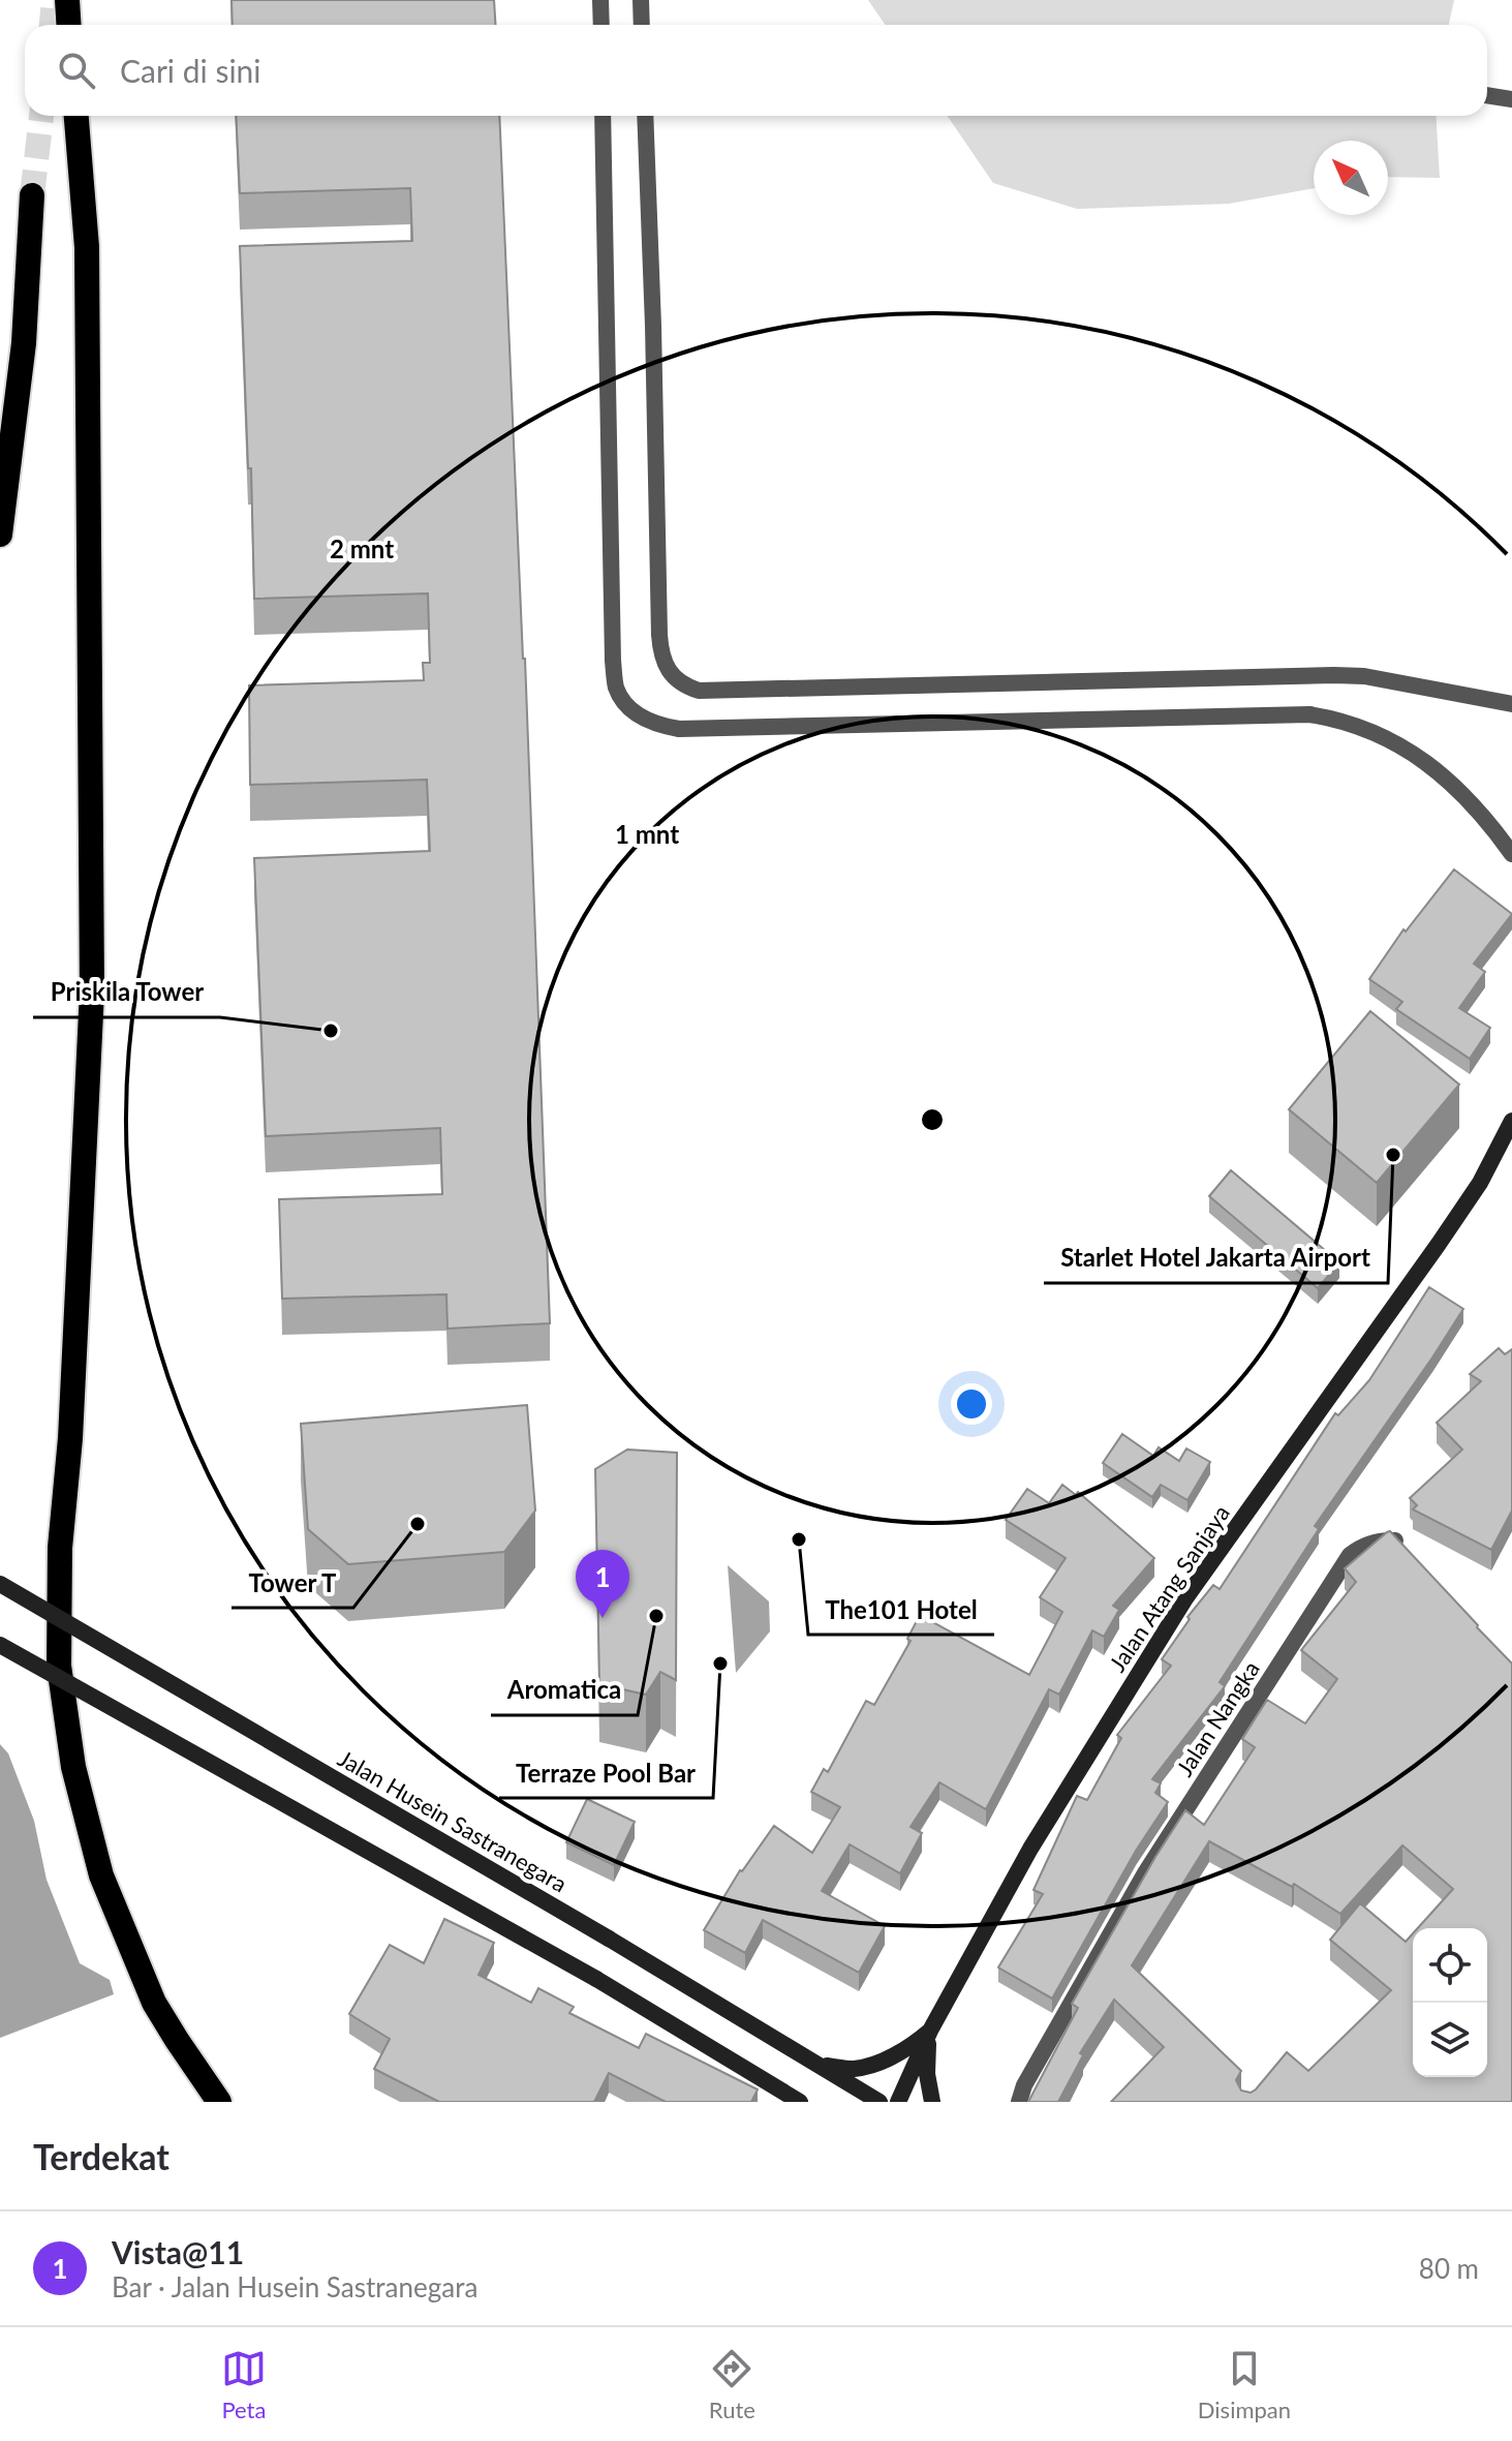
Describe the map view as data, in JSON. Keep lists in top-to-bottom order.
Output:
{
  "streets": {
    "main road": ["Jalan Atang Sanjaya", "Jalan Husein Sastranegara"],
    "street": ["Jalan Nangka"]
  },
  "places": [
    "Priskila Tower",
    "Starlet Hotel Jakarta Airport",
    "Tower T",
    "The101 Hotel",
    "Aromatica",
    "Terraze Pool Bar"
  ],
  "north": "top left",
  "page": {
    "search": "Cari di sini",
    "pins": "1",
    "heading": "Terdekat",
    "list": [
      {
        "mark": "1",
        "name": "Vista@11",
        "note": "Bar · Jalan Husein Sastranegara",
        "value": "80 m"
      }
    ],
    "nav": ["Peta", "Rute", "Disimpan"]
  },
  "rings": ["2 mnt", "1 mnt"]
}
